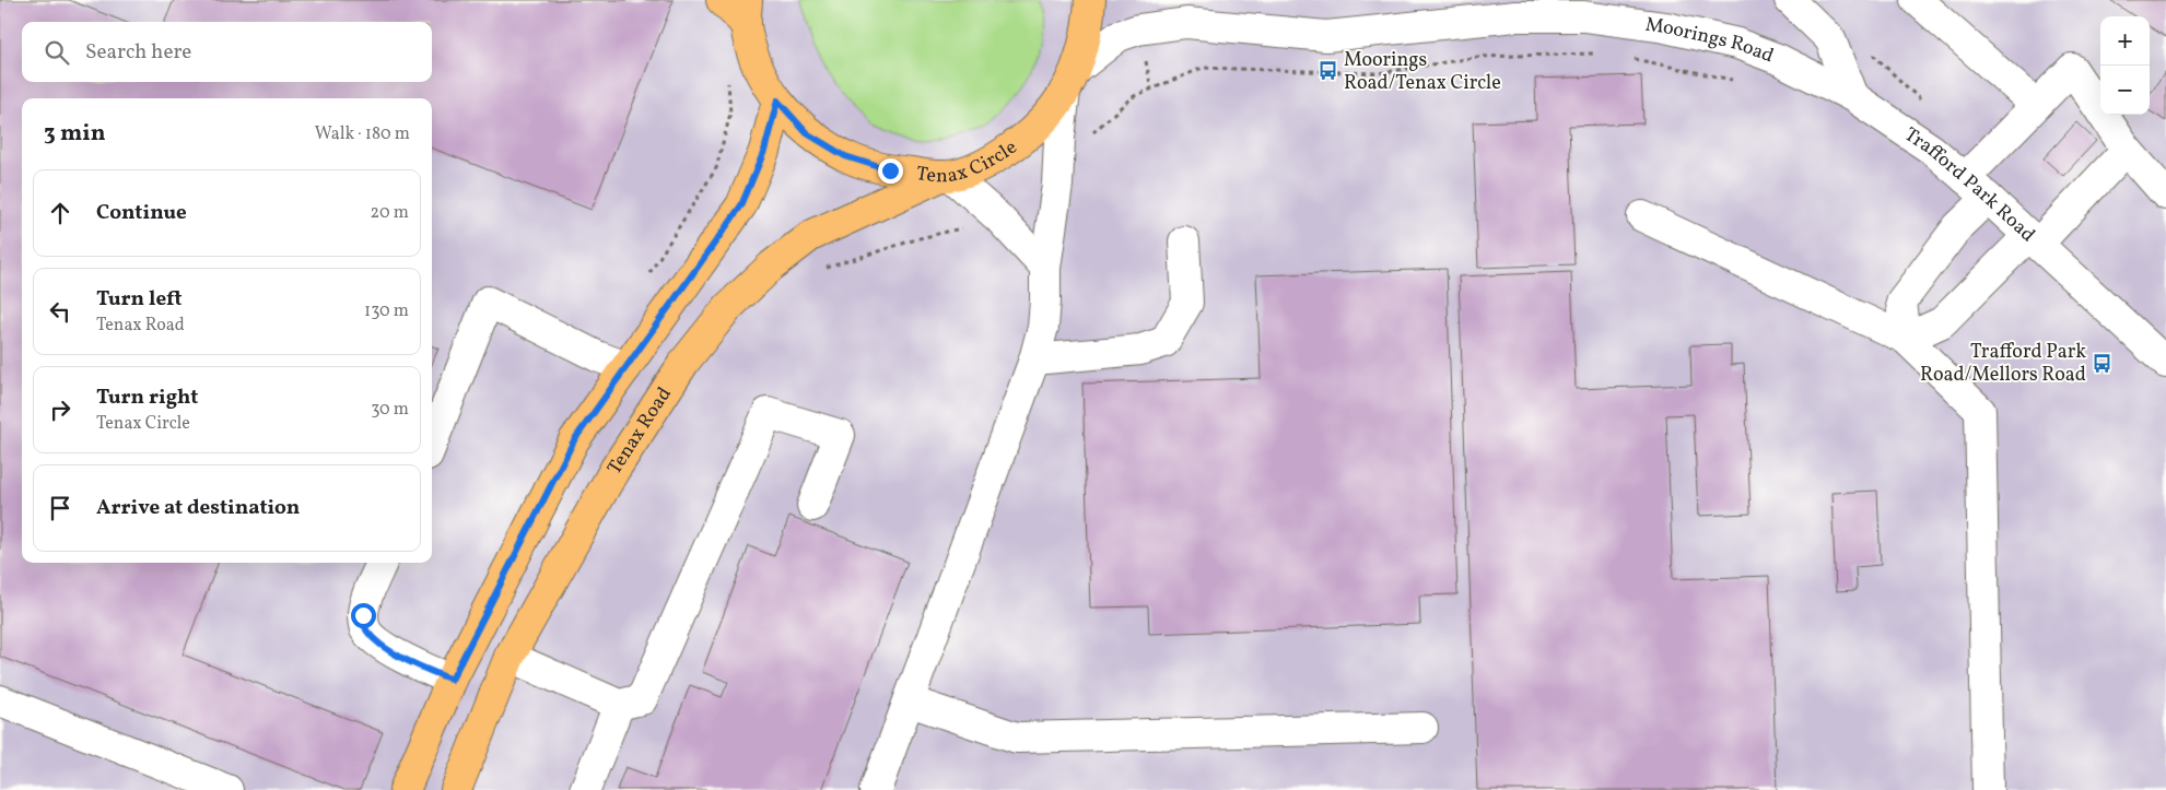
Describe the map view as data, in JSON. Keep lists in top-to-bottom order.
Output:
{
  "streets": {
    "main road": ["Tenax Circle", "Tenax Road"],
    "street": ["Moorings Road", "Trafford Park Road"]
  },
  "crossings": [
    ["Moorings Road", "Tenax Circle"],
    ["Moorings Road", "Trafford Park Road"],
    ["Tenax Circle", "Tenax Road"]
  ],
  "places": {
    "bus stop": ["Moorings Road/Tenax Circle", "Trafford Park Road/Mellors Road"]
  },
  "page": {
    "map_buttons": ["+", "−"],
    "search": "Search here",
    "heading": ["3 min", "Walk · 180 m"],
    "list": [
      ["Continue", "20 m"],
      ["Turn left", "Tenax Road", "130 m"],
      ["Turn right", "Tenax Circle", "30 m"],
      "Arrive at destination"
    ]
  }
}
